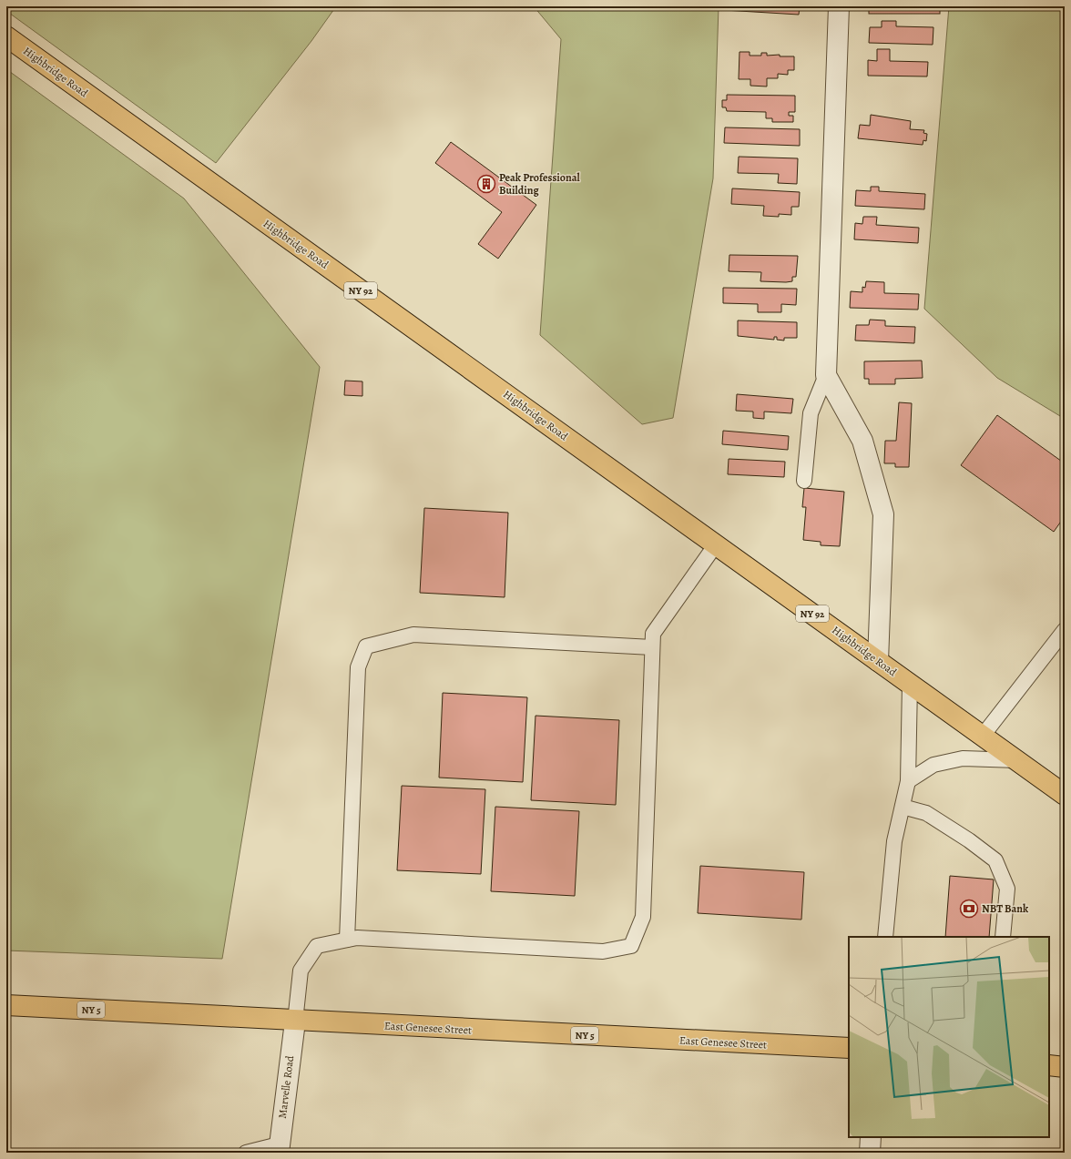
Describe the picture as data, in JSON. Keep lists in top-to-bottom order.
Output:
{
  "streets": {
    "main road": [
      "Highbridge Road",
      "NY 92",
      "NY 5",
      "East Genesee Street"
    ],
    "street": ["Marvelle Road"]
  },
  "crossings": [
    ["East Genesee Street", "Marvelle Road"]
  ],
  "places": {
    "building": ["Peak Professional Building"],
    "bank": ["NBT Bank"]
  }
}
